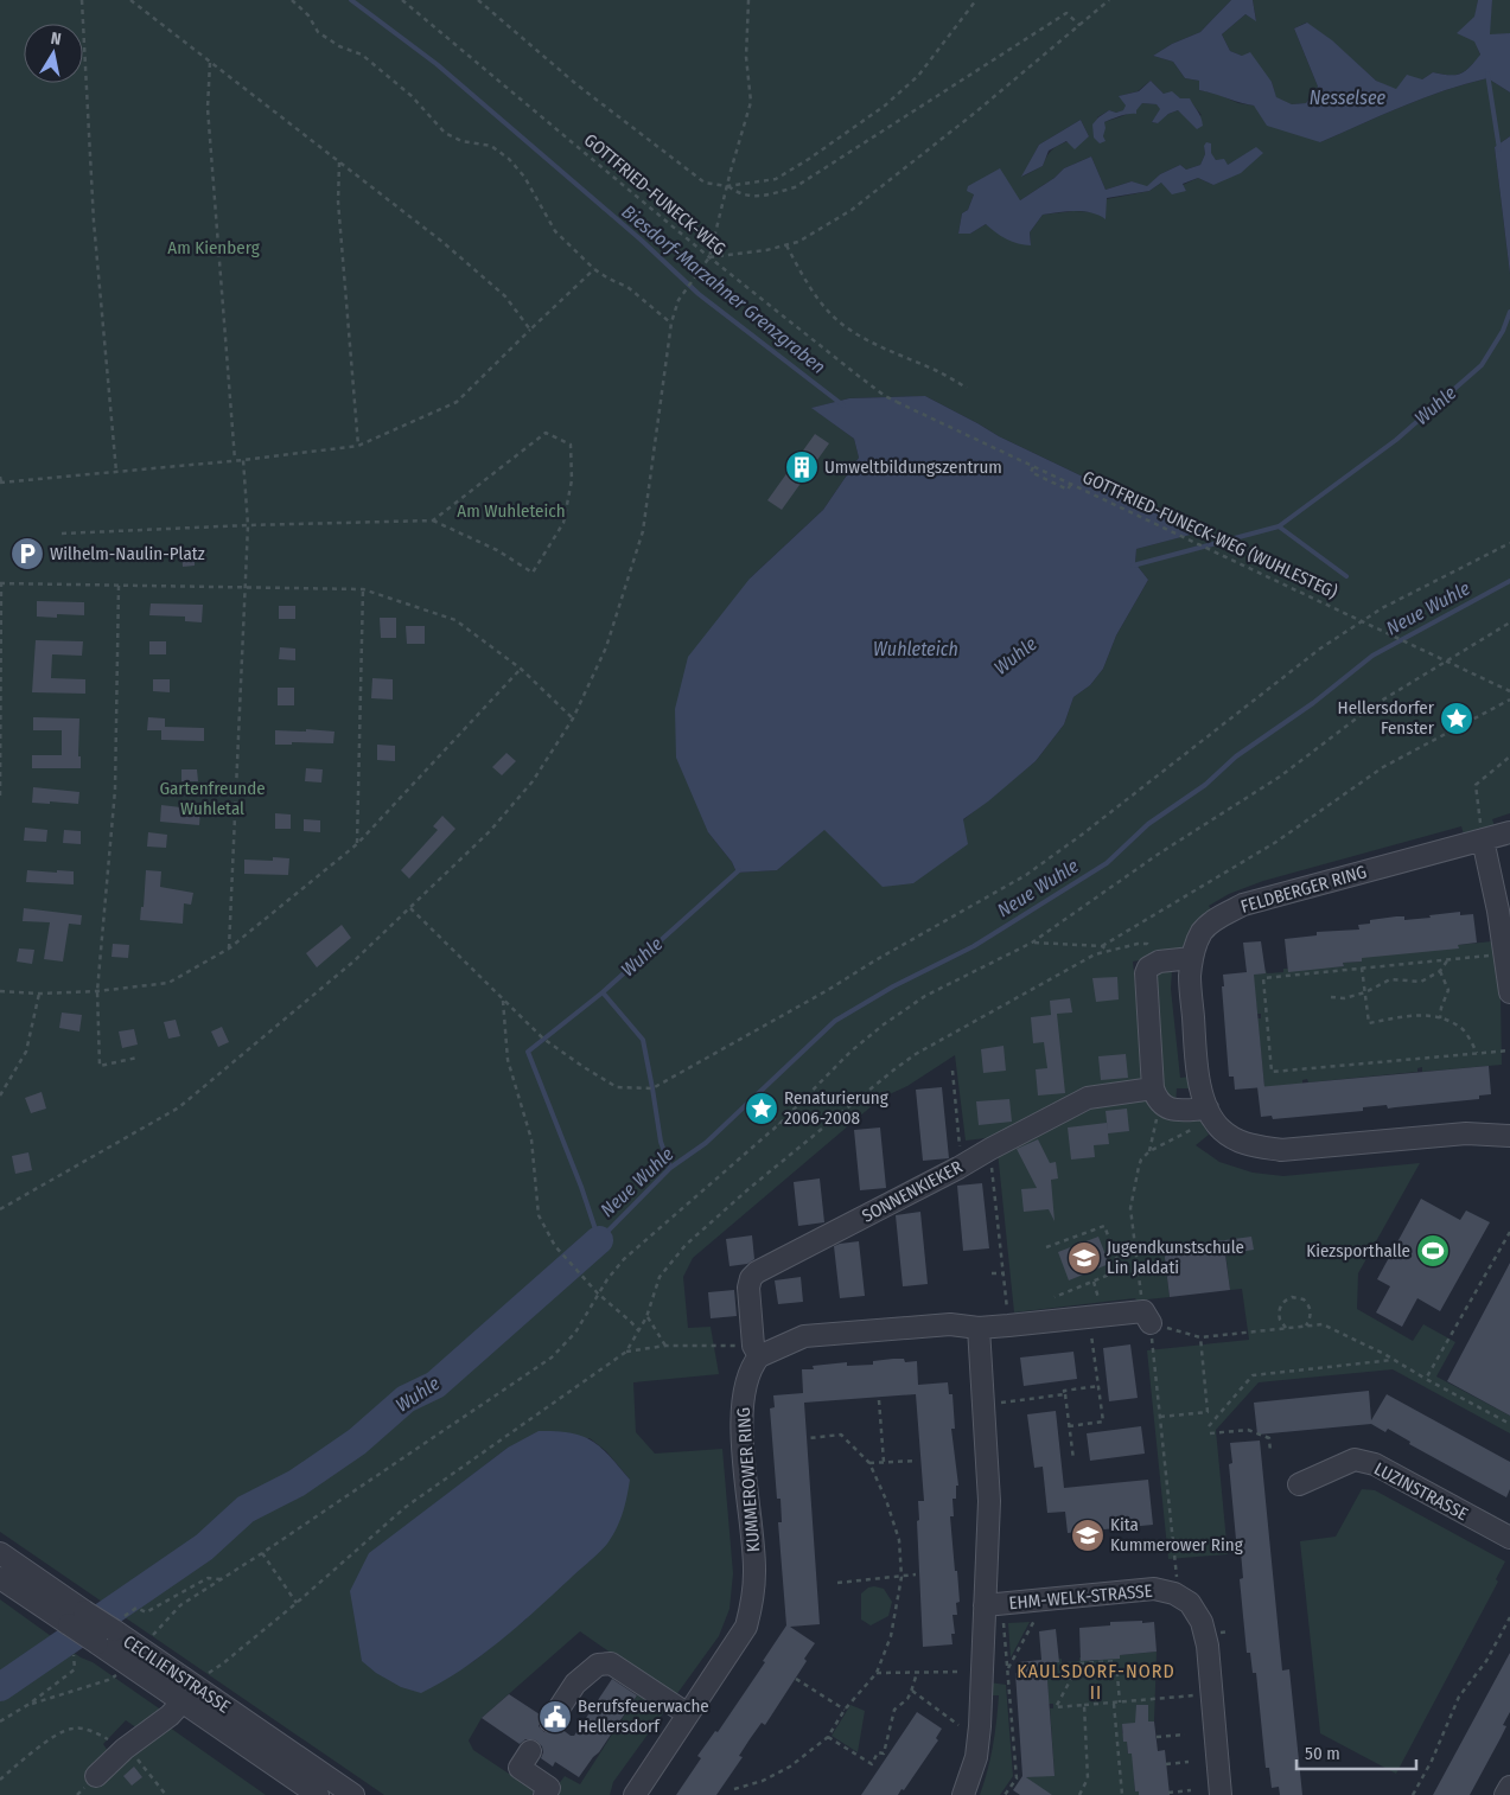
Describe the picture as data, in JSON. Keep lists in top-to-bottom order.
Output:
{
  "streets": {
    "street": [
      "FELDBERGER RING",
      "SONNENKIEKER",
      "KUMMEROWER RING",
      "LUZINSTRASSE",
      "EHM-WELK-STRASSE",
      "CECILIENSTRASSE"
    ],
    "path": ["GOTTFRIED-FUNECK-WEG", "GOTTFRIED-FUNECK-WEG (WUHLESTEG)"]
  },
  "crossings": [
    ["GOTTFRIED-FUNECK-WEG", "GOTTFRIED-FUNECK-WEG (WUHLESTEG)"],
    ["SONNENKIEKER", "KUMMEROWER RING"]
  ],
  "districts": ["KAULSDORF-NORD II"],
  "water": [
    "Nesselsee",
    "Biesdorf-Marzahner Grenzgraben",
    "Wuhle",
    "Neue Wuhle",
    "Wuhleteich"
  ],
  "parks": ["Am Kienberg", "Am Wuhleteich", "Gartenfreunde Wuhletal"],
  "places": {
    "building": ["Umweltbildungszentrum"],
    "parking": ["Wilhelm-Naulin-Platz"],
    "place": ["Hellersdorfer Fenster", "Renaturierung 2006-2008"],
    "sports": ["Kiezsporthalle"],
    "school or university": ["Jugendkunstschule Lin Jaldati", "Kita Kummerower Ring"],
    "public building": ["Berufsfeuerwache Hellersdorf"]
  },
  "scale_bar": "50 m",
  "north": "top"
}
